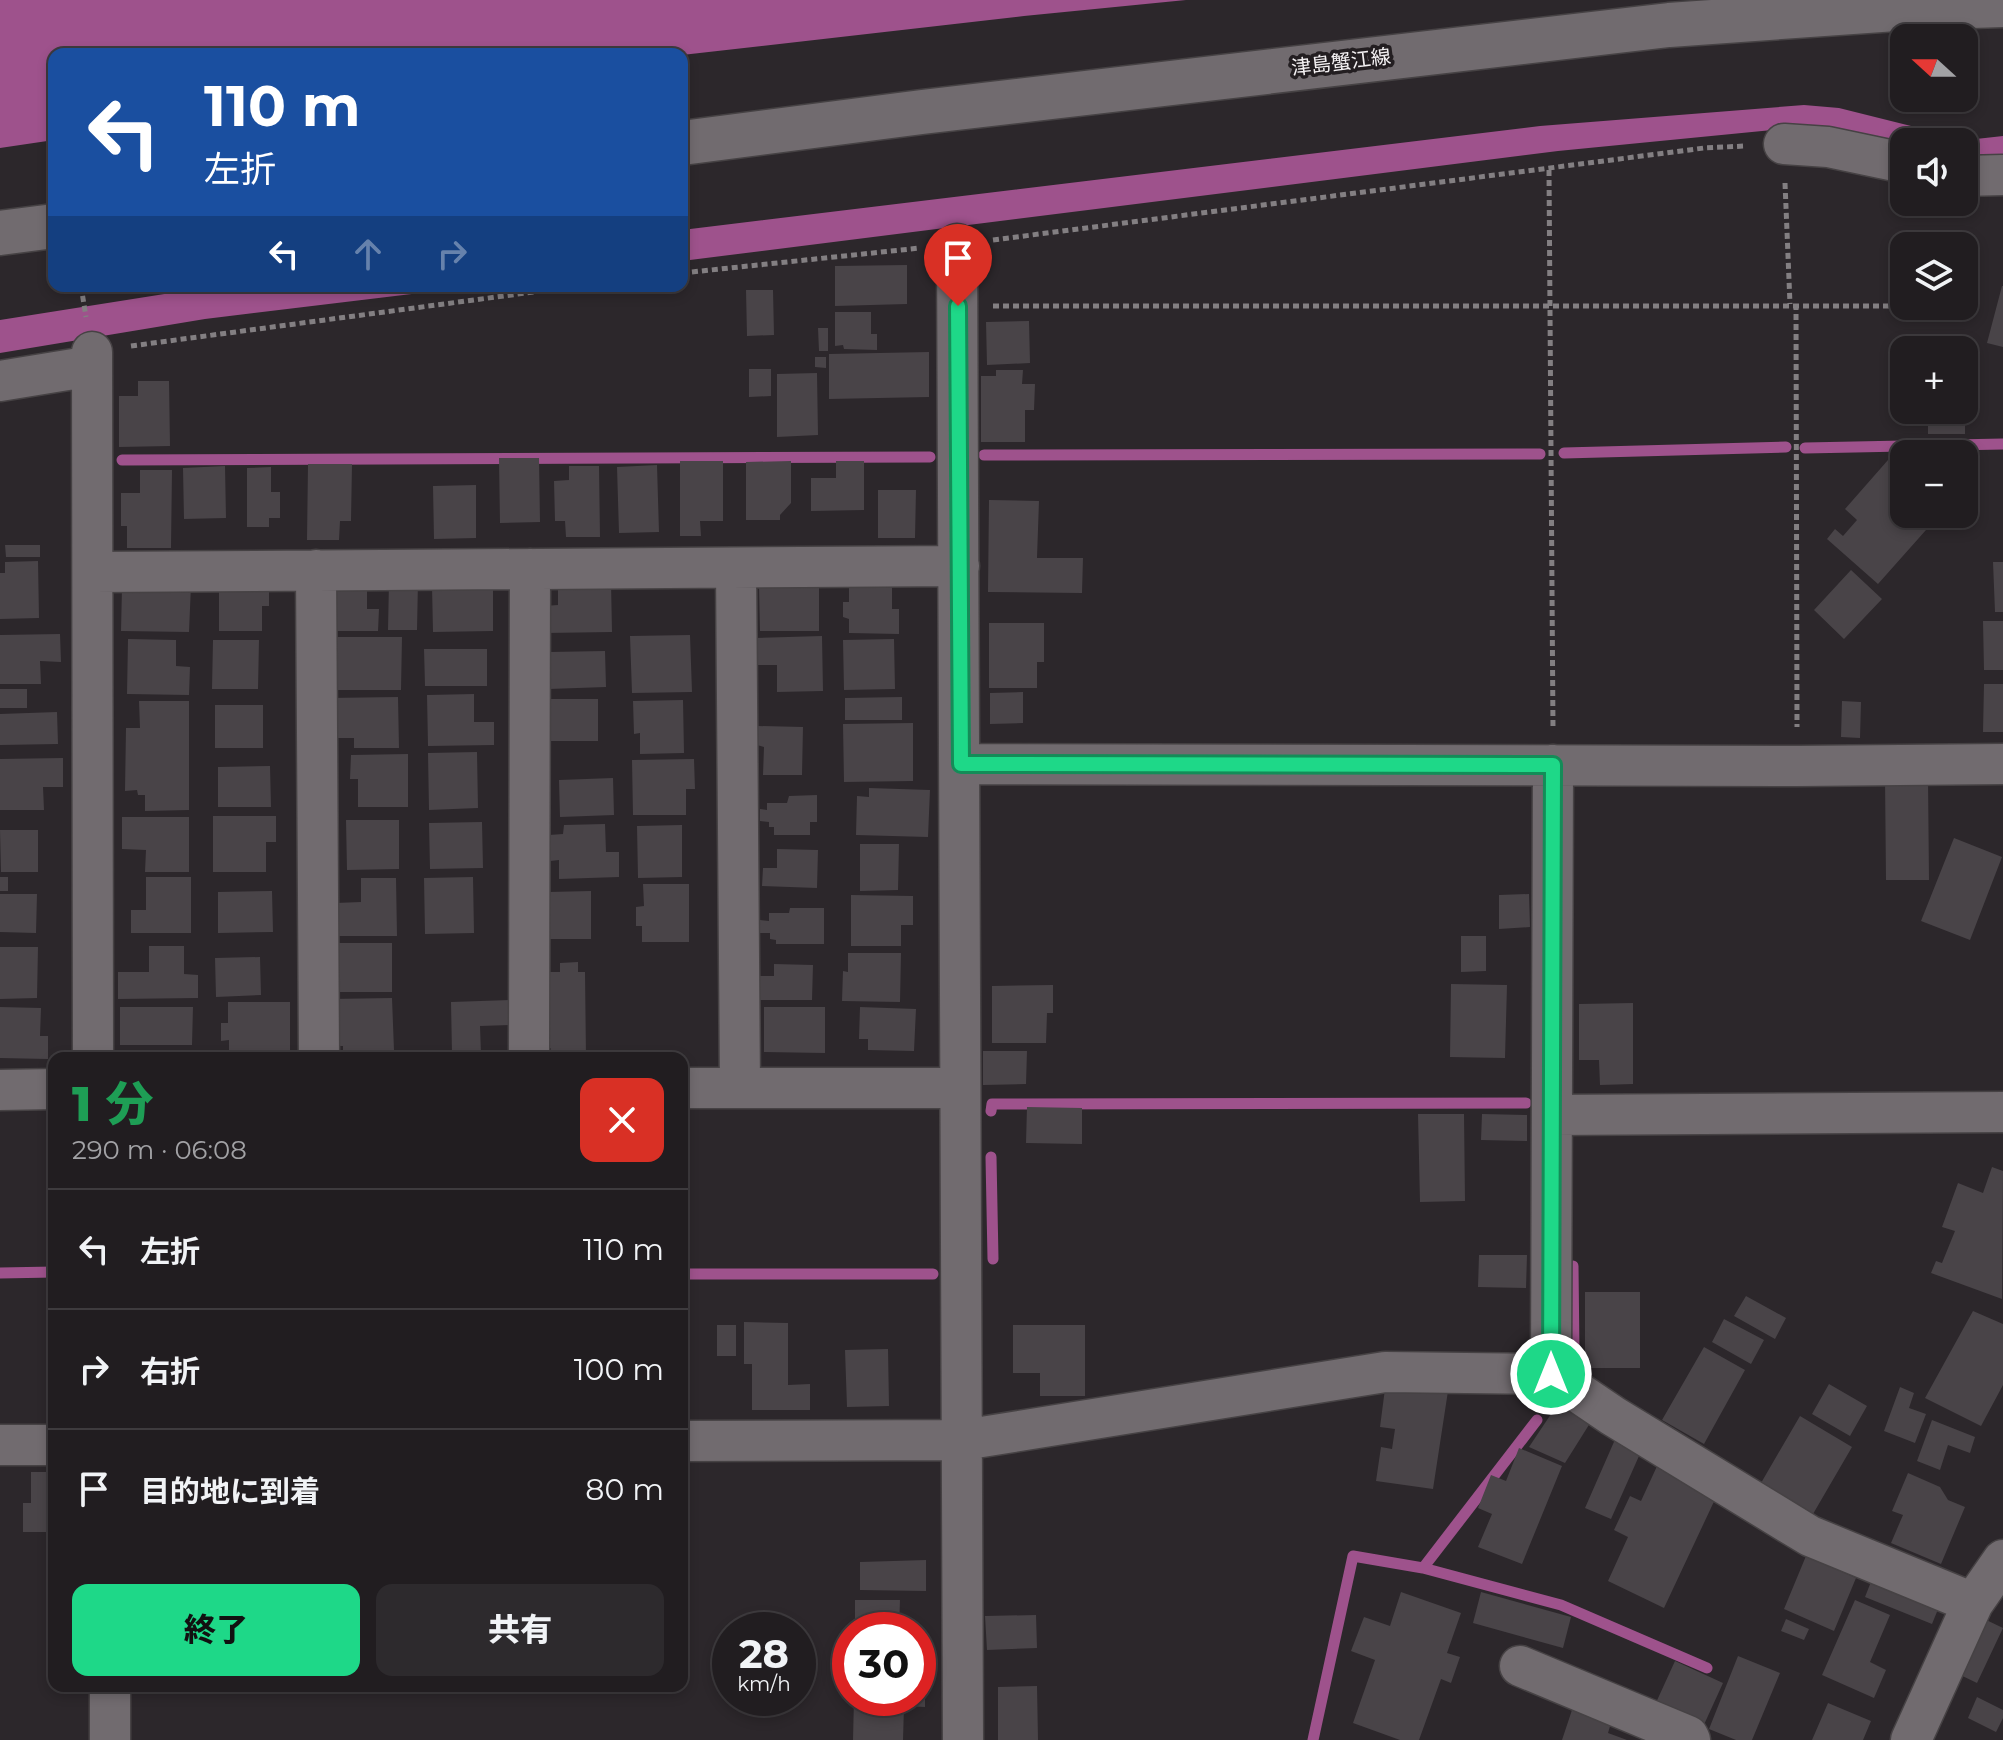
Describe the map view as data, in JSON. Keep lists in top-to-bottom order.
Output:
{
  "streets": {
    "main road": ["津島蟹江線"]
  },
  "north": "left",
  "page": {
    "map_buttons": ["+", "−"],
    "turn": ["110 m", "左折"],
    "heading": ["1 分", "290 m · 06:08"],
    "list": [
      {
        "name": "左折",
        "value": "110 m"
      },
      {
        "name": "右折",
        "value": "100 m"
      },
      {
        "name": "目的地に到着",
        "value": "80 m"
      }
    ],
    "buttons": ["終了", "共有"],
    "speed": "28 km/h",
    "limit": "30"
  }
}
